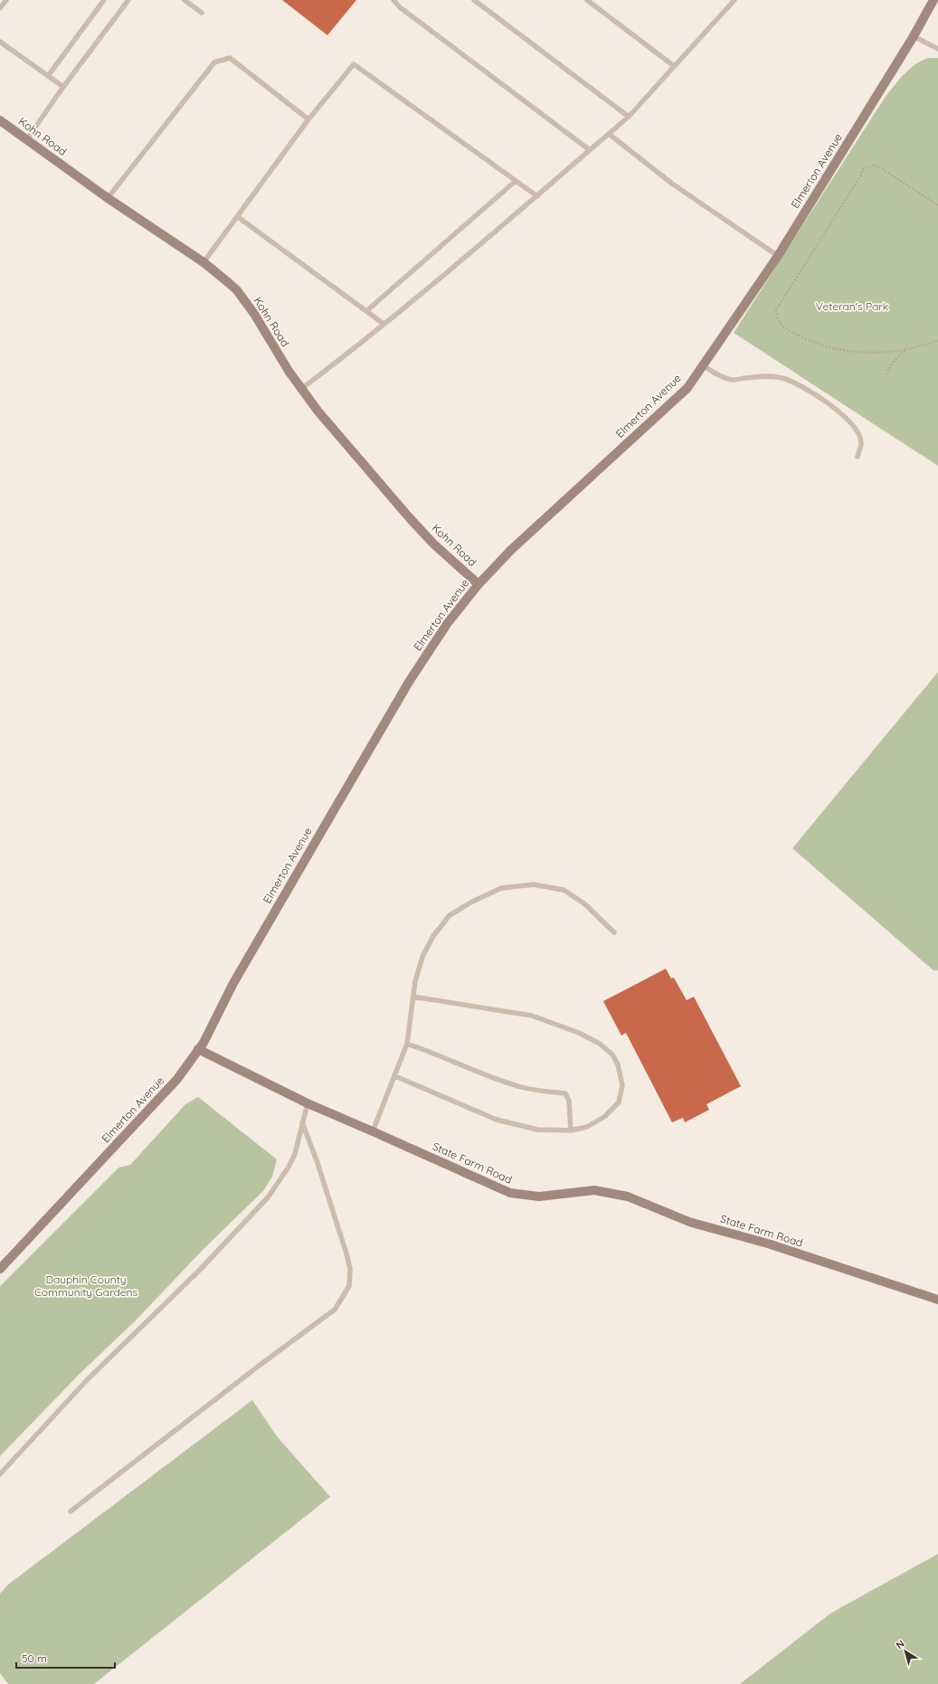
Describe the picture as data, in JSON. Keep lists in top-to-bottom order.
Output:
{
  "streets": {
    "main road": ["Kohn Road", "Elmerton Avenue", "State Farm Road"]
  },
  "crossings": [
    ["Kohn Road", "Elmerton Avenue"],
    ["Elmerton Avenue", "State Farm Road"]
  ],
  "parks": ["Veteran's Park", "Dauphin County Community Gardens"],
  "scale_bar": "50 m",
  "north": "top left"
}
